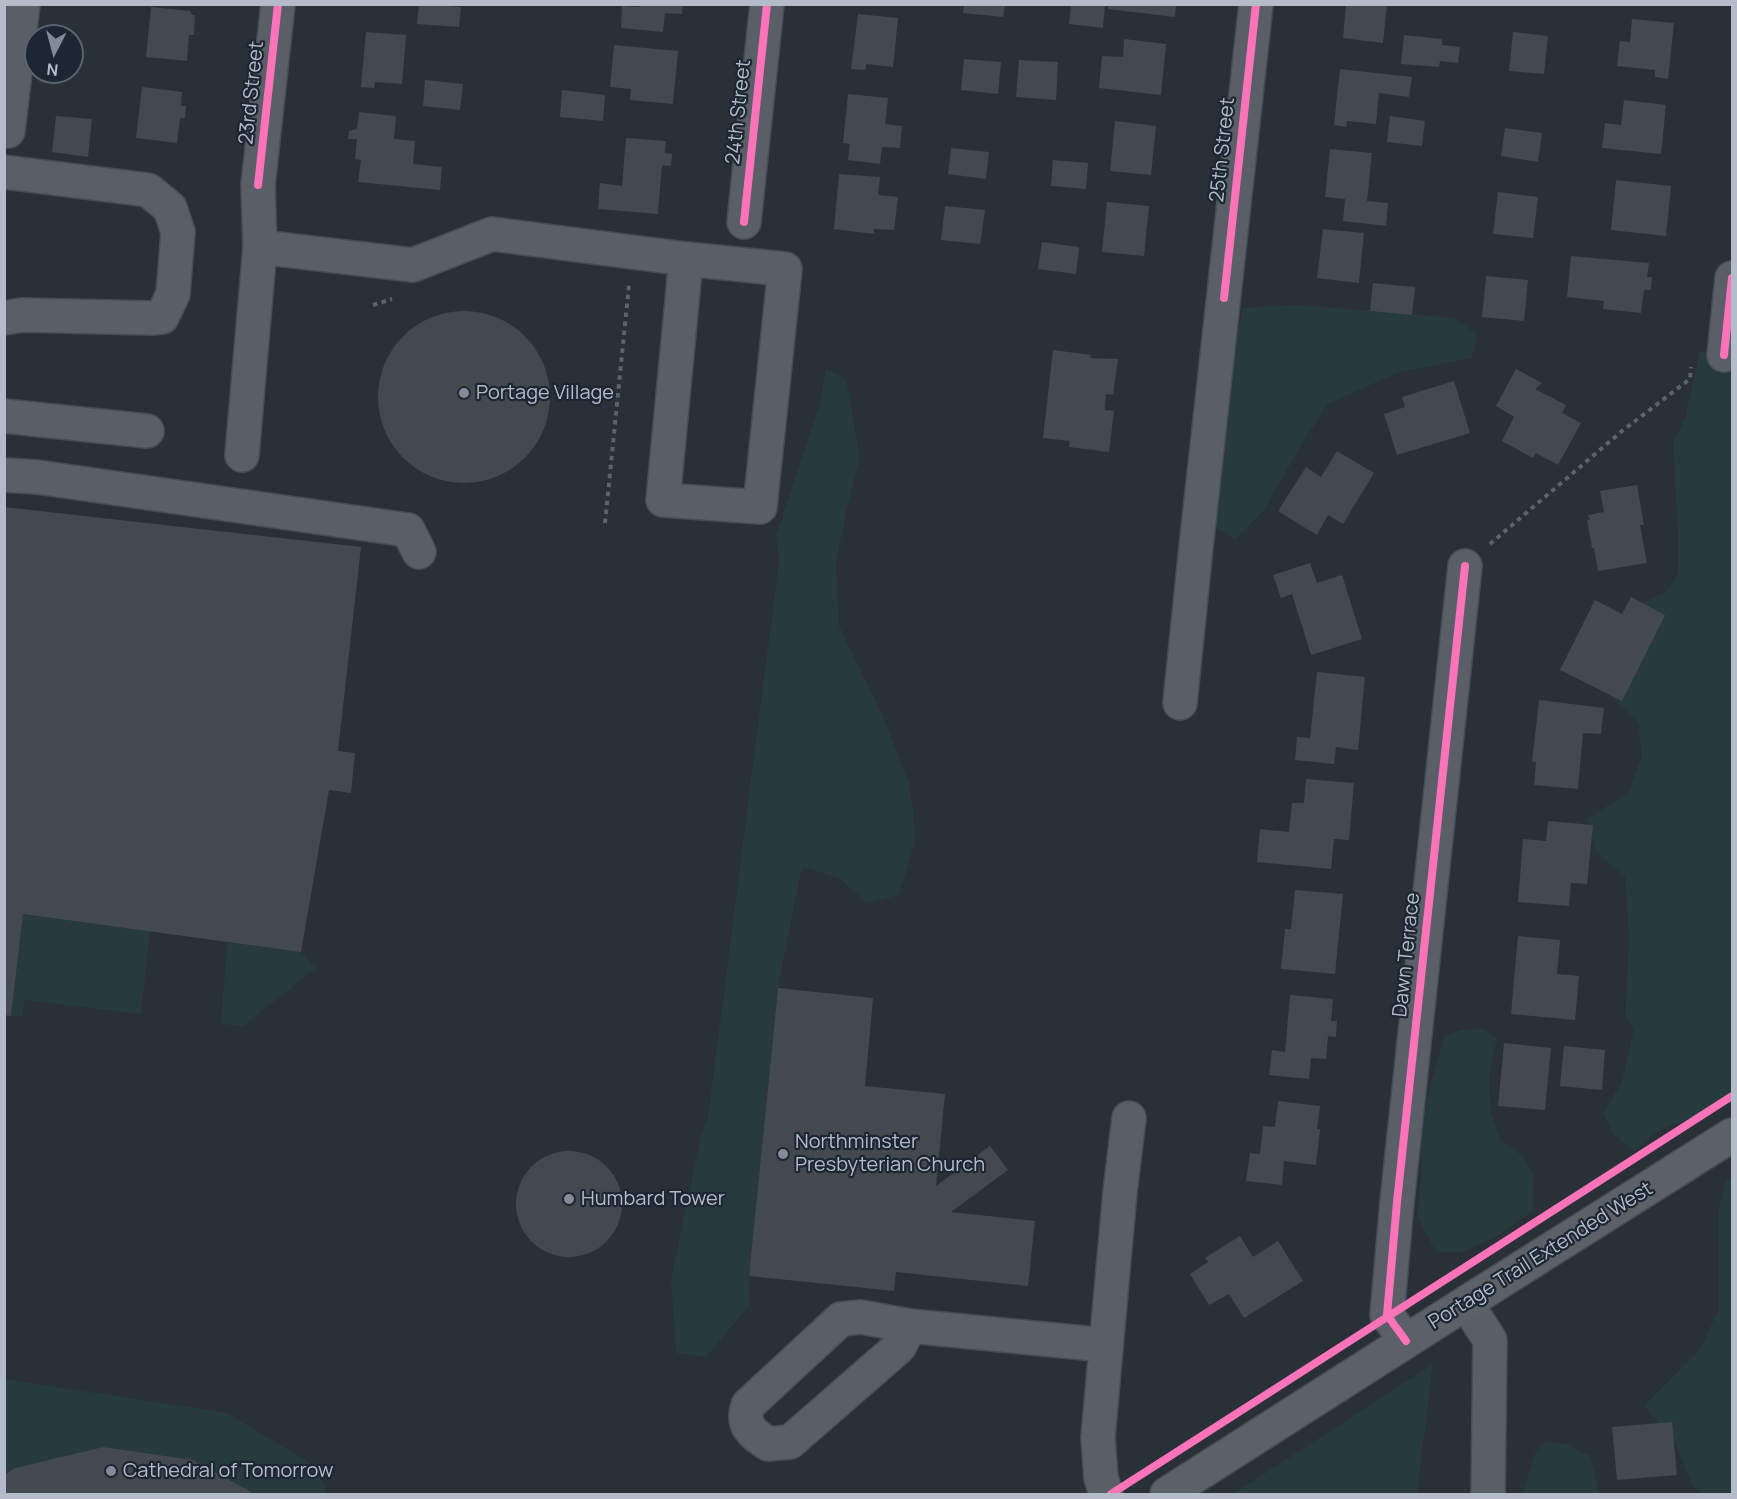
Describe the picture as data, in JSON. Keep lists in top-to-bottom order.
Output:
{
  "streets": {
    "main road": ["Portage Trail Extended West"],
    "street": [
      "23rd Street",
      "24th Street",
      "25th Street",
      "Dawn Terrace"
    ]
  },
  "crossings": [
    ["Dawn Terrace", "Portage Trail Extended West"]
  ],
  "places": [
    "Portage Village",
    "Northminster Presbyterian Church",
    "Humbard Tower",
    "Cathedral of Tomorrow"
  ],
  "north": "bottom"
}
